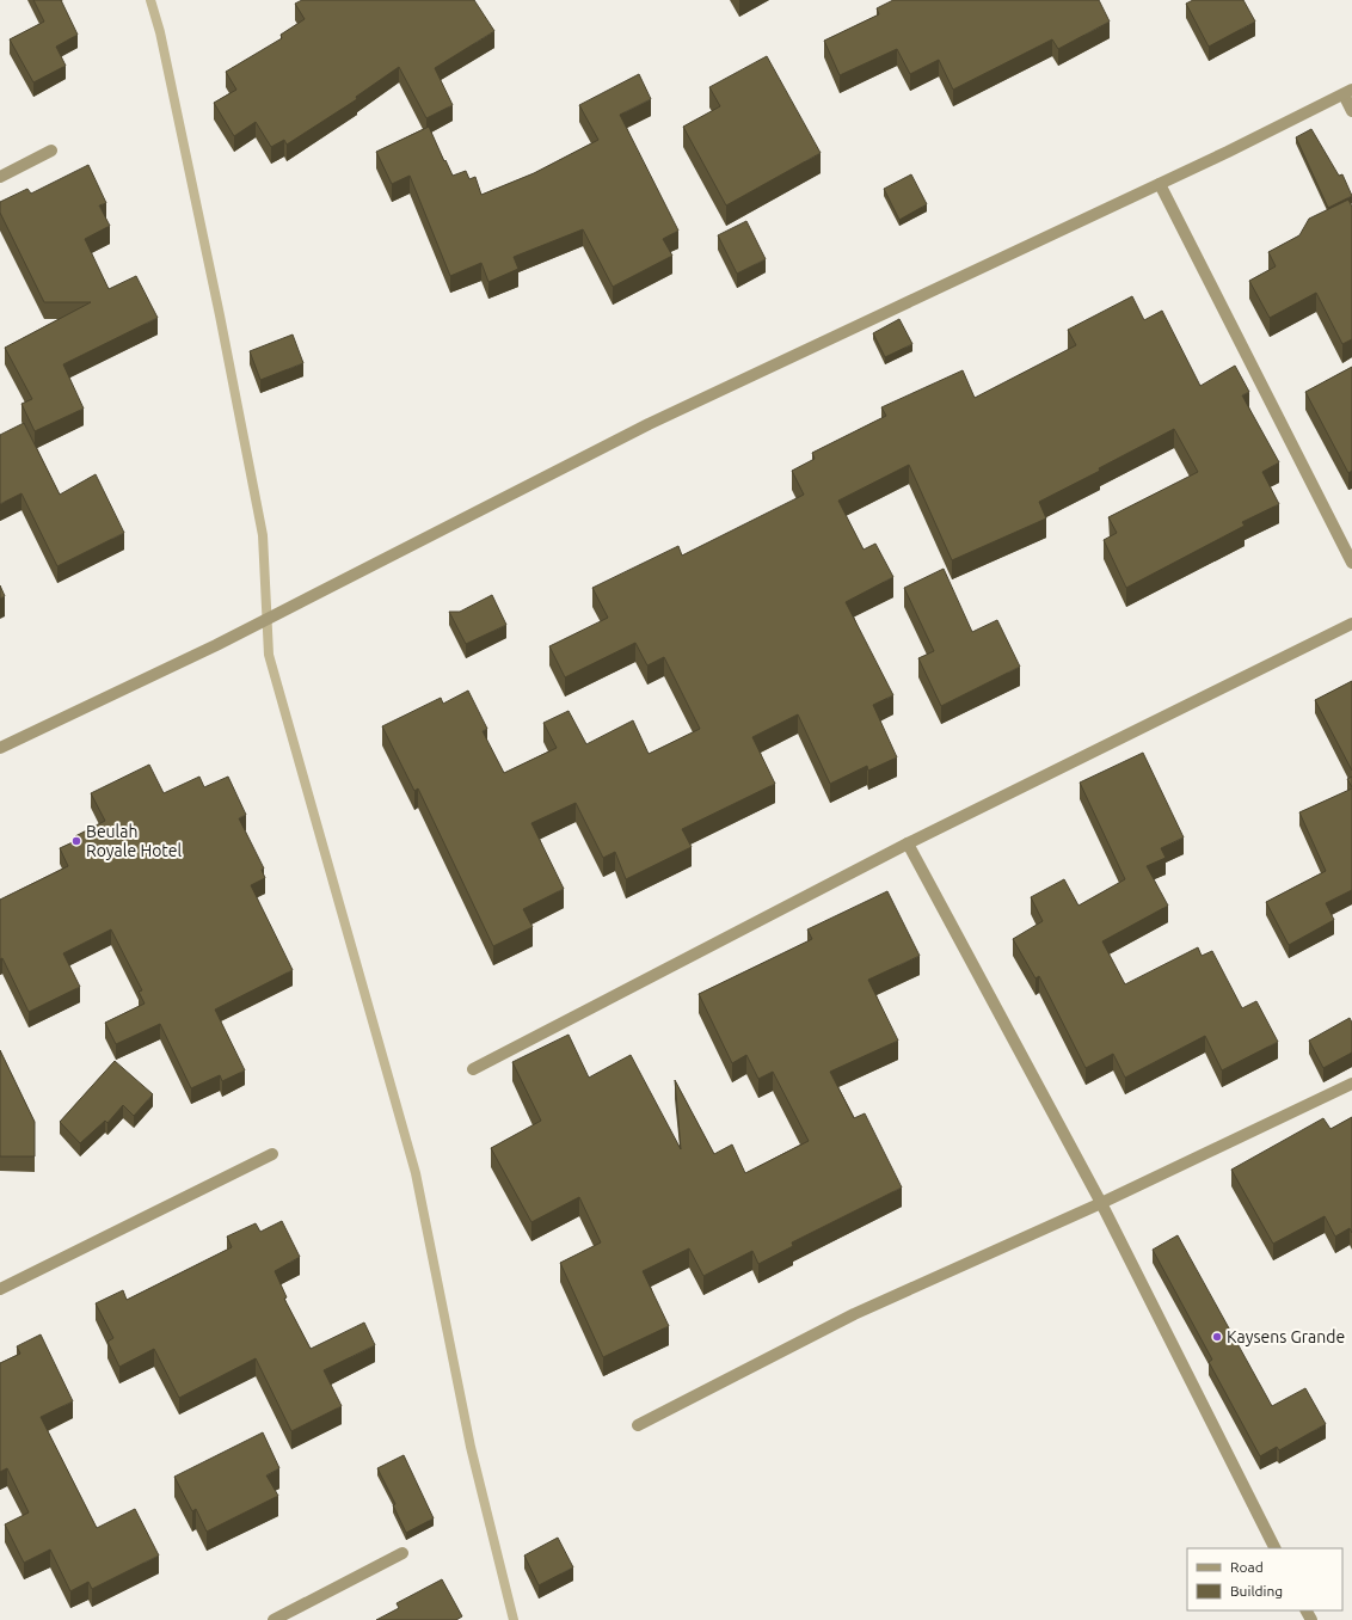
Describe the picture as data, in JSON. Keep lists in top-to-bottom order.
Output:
{
  "places": ["Beulah Royale Hotel", "Kaysens Grande"],
  "legend": ["Road", "Building"]
}
